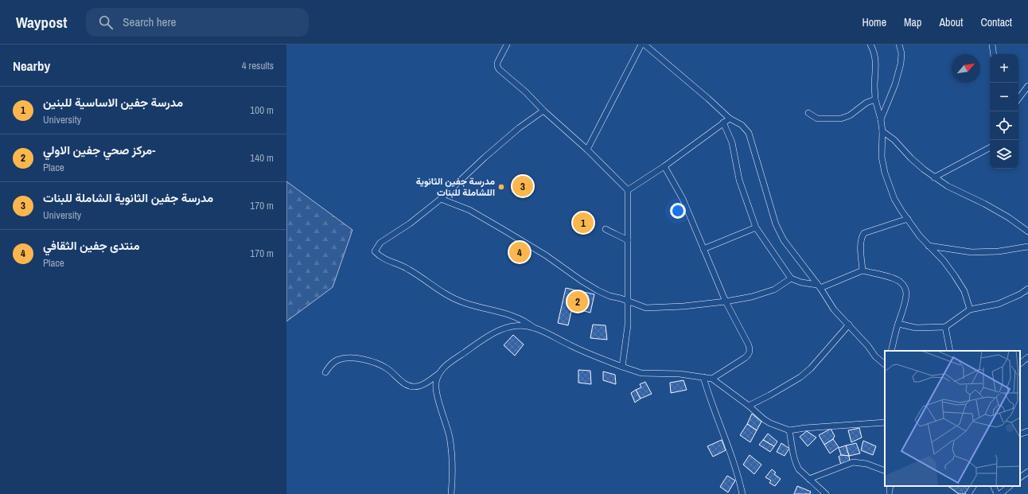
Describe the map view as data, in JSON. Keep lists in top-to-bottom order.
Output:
{
  "places": ["مدرسة جفين الثانوية اللشاملة للبنات"],
  "north": "top right",
  "page": {
    "header": "Waypost",
    "search": "Search here",
    "nav": [
      "Home",
      "Map",
      "About",
      "Contact"
    ],
    "heading": ["Nearby", "4 results"],
    "map_buttons": ["+", "−"],
    "list": [
      {
        "mark": "1",
        "name": "مدرسة جفين الاساسية للبنين",
        "note": "University",
        "value": "100 m"
      },
      {
        "mark": "2",
        "name": "مركز صحي جفين الاولي-",
        "note": "Place",
        "value": "140 m"
      },
      {
        "mark": "3",
        "name": "مدرسة جفين الثانوية الشاملة للبنات",
        "note": "University",
        "value": "170 m"
      },
      {
        "mark": "4",
        "name": "منتدى جفين الثقافي",
        "note": "Place",
        "value": "170 m"
      }
    ],
    "pins": [
      "3",
      "1",
      "4",
      "2"
    ]
  }
}
